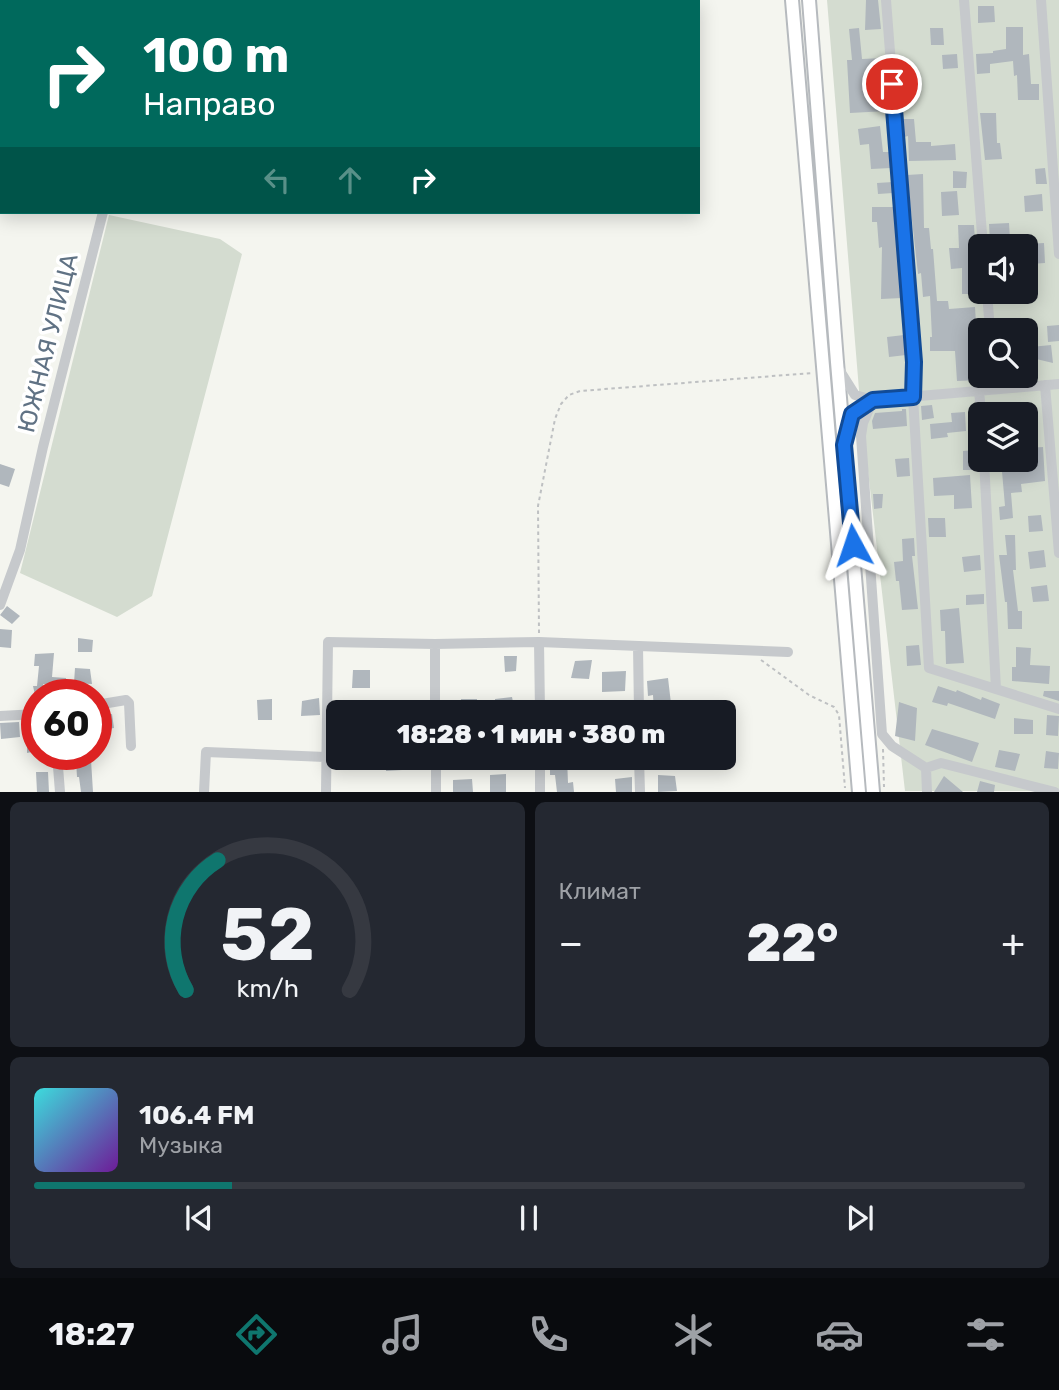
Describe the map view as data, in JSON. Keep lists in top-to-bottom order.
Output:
{
  "streets": {
    "street": ["ЮЖНАЯ УЛИЦА"]
  },
  "page": {
    "turn": ["100 m", "Направо"],
    "limit": "60",
    "trip": "18:28 · 1 мин · 380 m",
    "tile": "Климат",
    "heat": ["−", "22°", "+"],
    "song": ["106.4 FM", "Музыка"],
    "tabs": "18:27",
    "gauge": ["52", "km/h"]
  }
}
